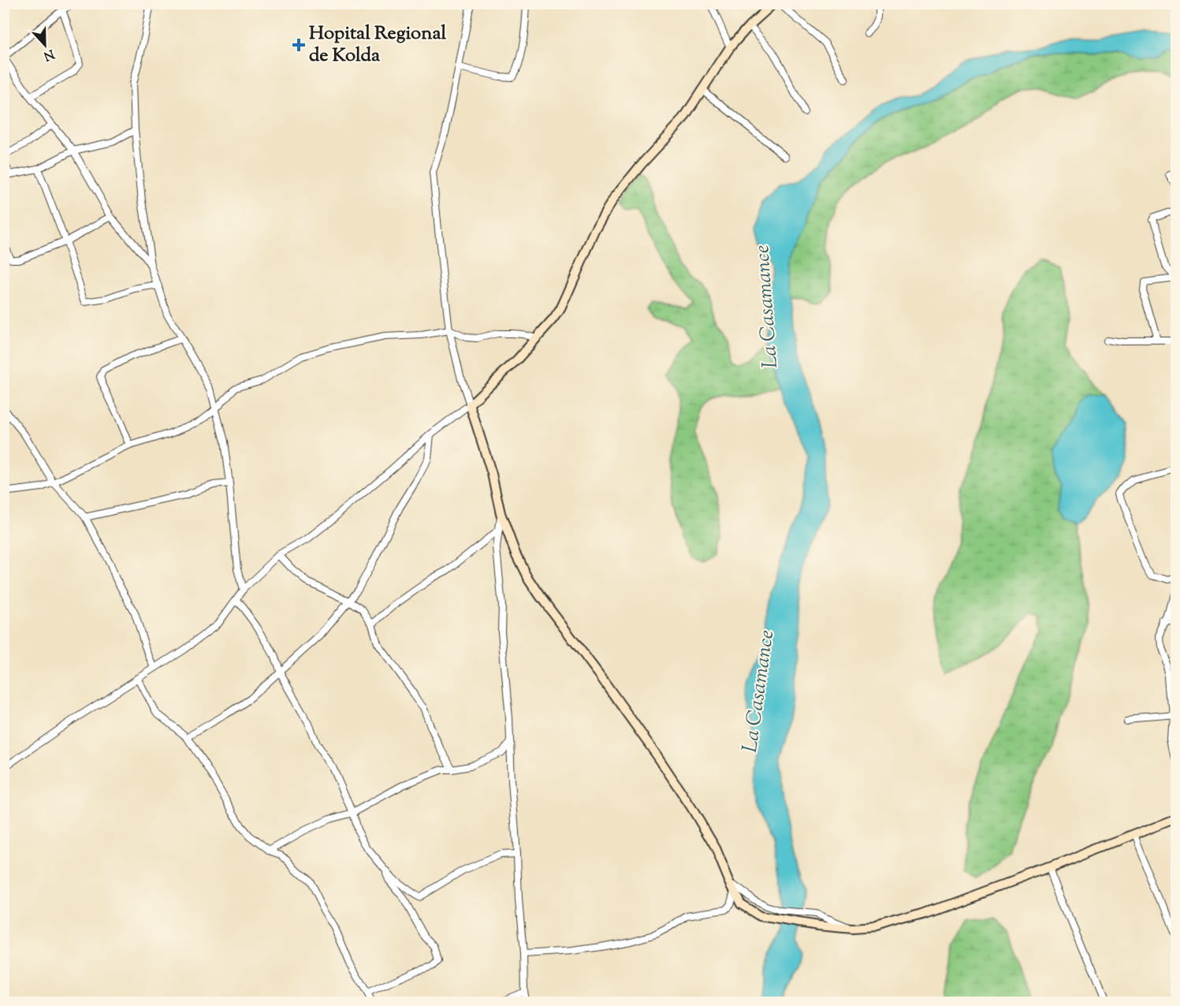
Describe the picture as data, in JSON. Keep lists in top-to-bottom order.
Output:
{
  "water": ["La Casamance"],
  "places": {
    "health": ["Hopital Regional de Kolda"]
  },
  "north": "bottom"
}
